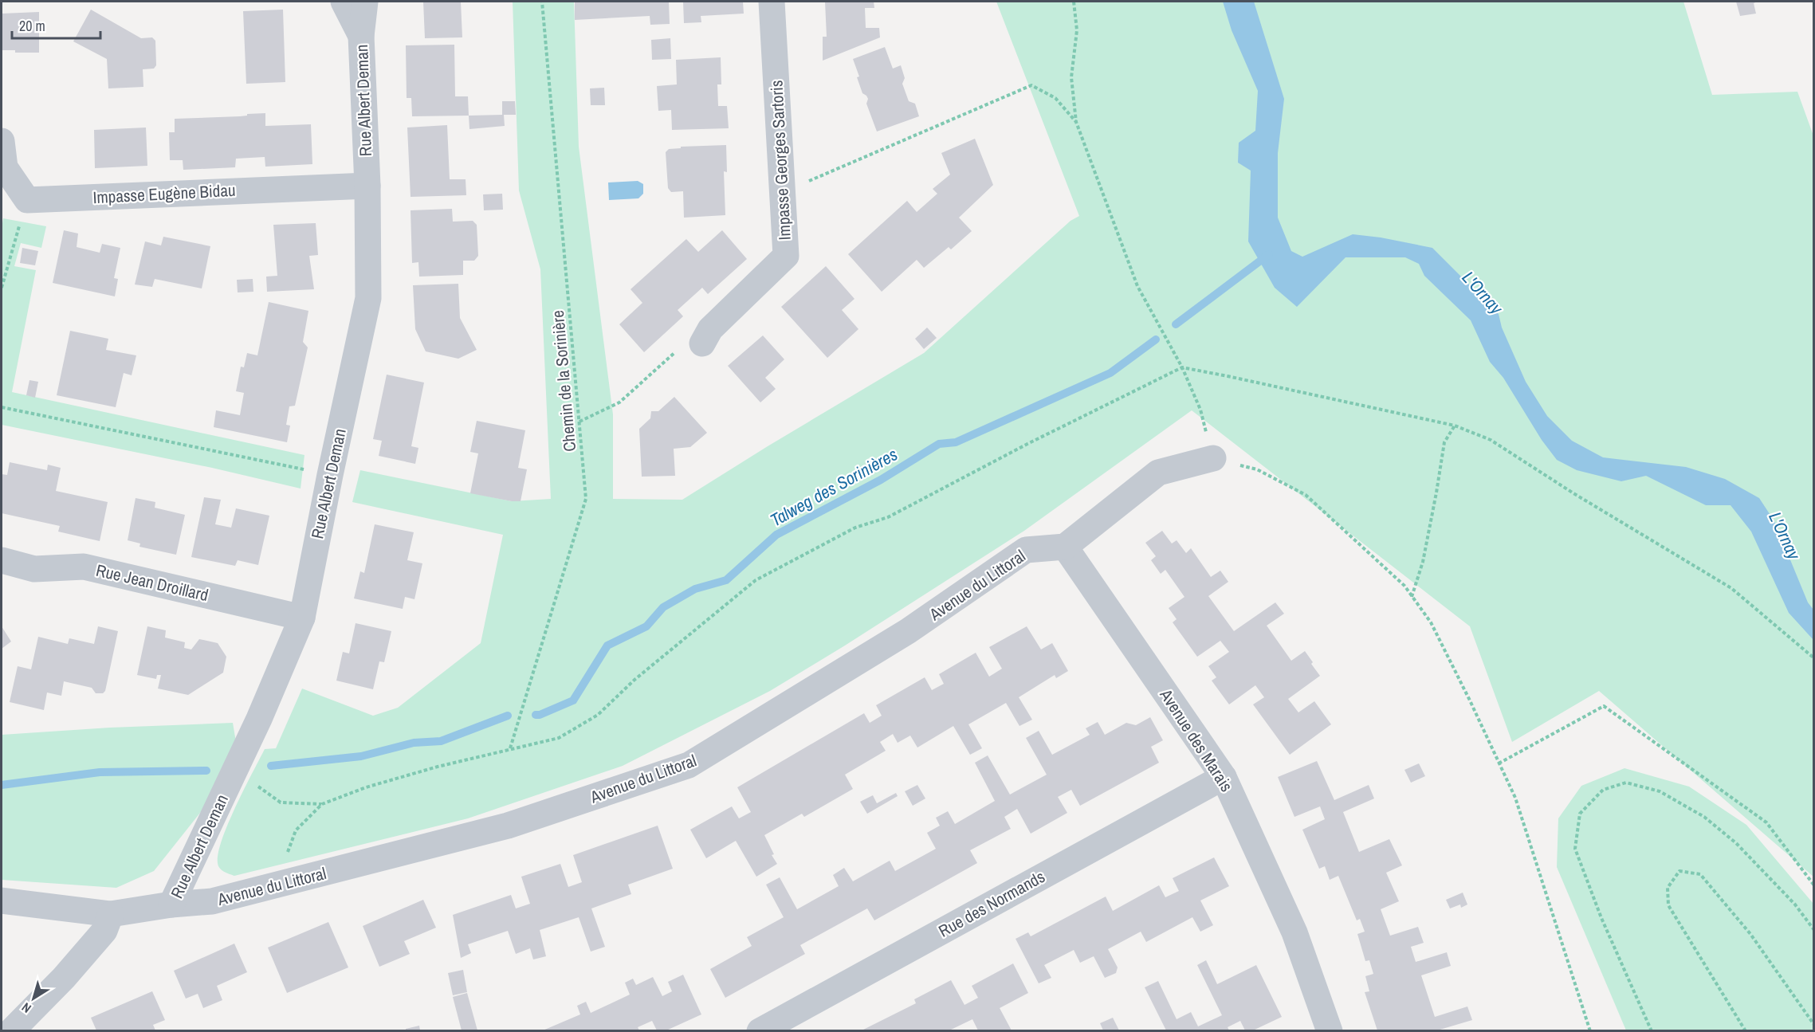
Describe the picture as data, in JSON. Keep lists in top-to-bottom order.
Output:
{
  "streets": {
    "street": [
      "Rue Albert Deman",
      "Impasse Georges Sartoris",
      "Impasse Eugène Bidau",
      "Rue Jean Droillard",
      "Avenue du Littoral",
      "Avenue des Marais",
      "Rue des Normands"
    ],
    "path": ["Chemin de la Sorinière"]
  },
  "crossings": [
    ["Rue Albert Deman", "Impasse Eugène Bidau"],
    ["Rue Albert Deman", "Rue Jean Droillard"],
    ["Rue Albert Deman", "Avenue du Littoral"],
    ["Avenue du Littoral", "Avenue des Marais"],
    ["Avenue des Marais", "Rue des Normands"]
  ],
  "water": ["L'Ornay", "Talweg des Sorinières"],
  "scale_bar": "20 m",
  "north": "bottom left"
}
